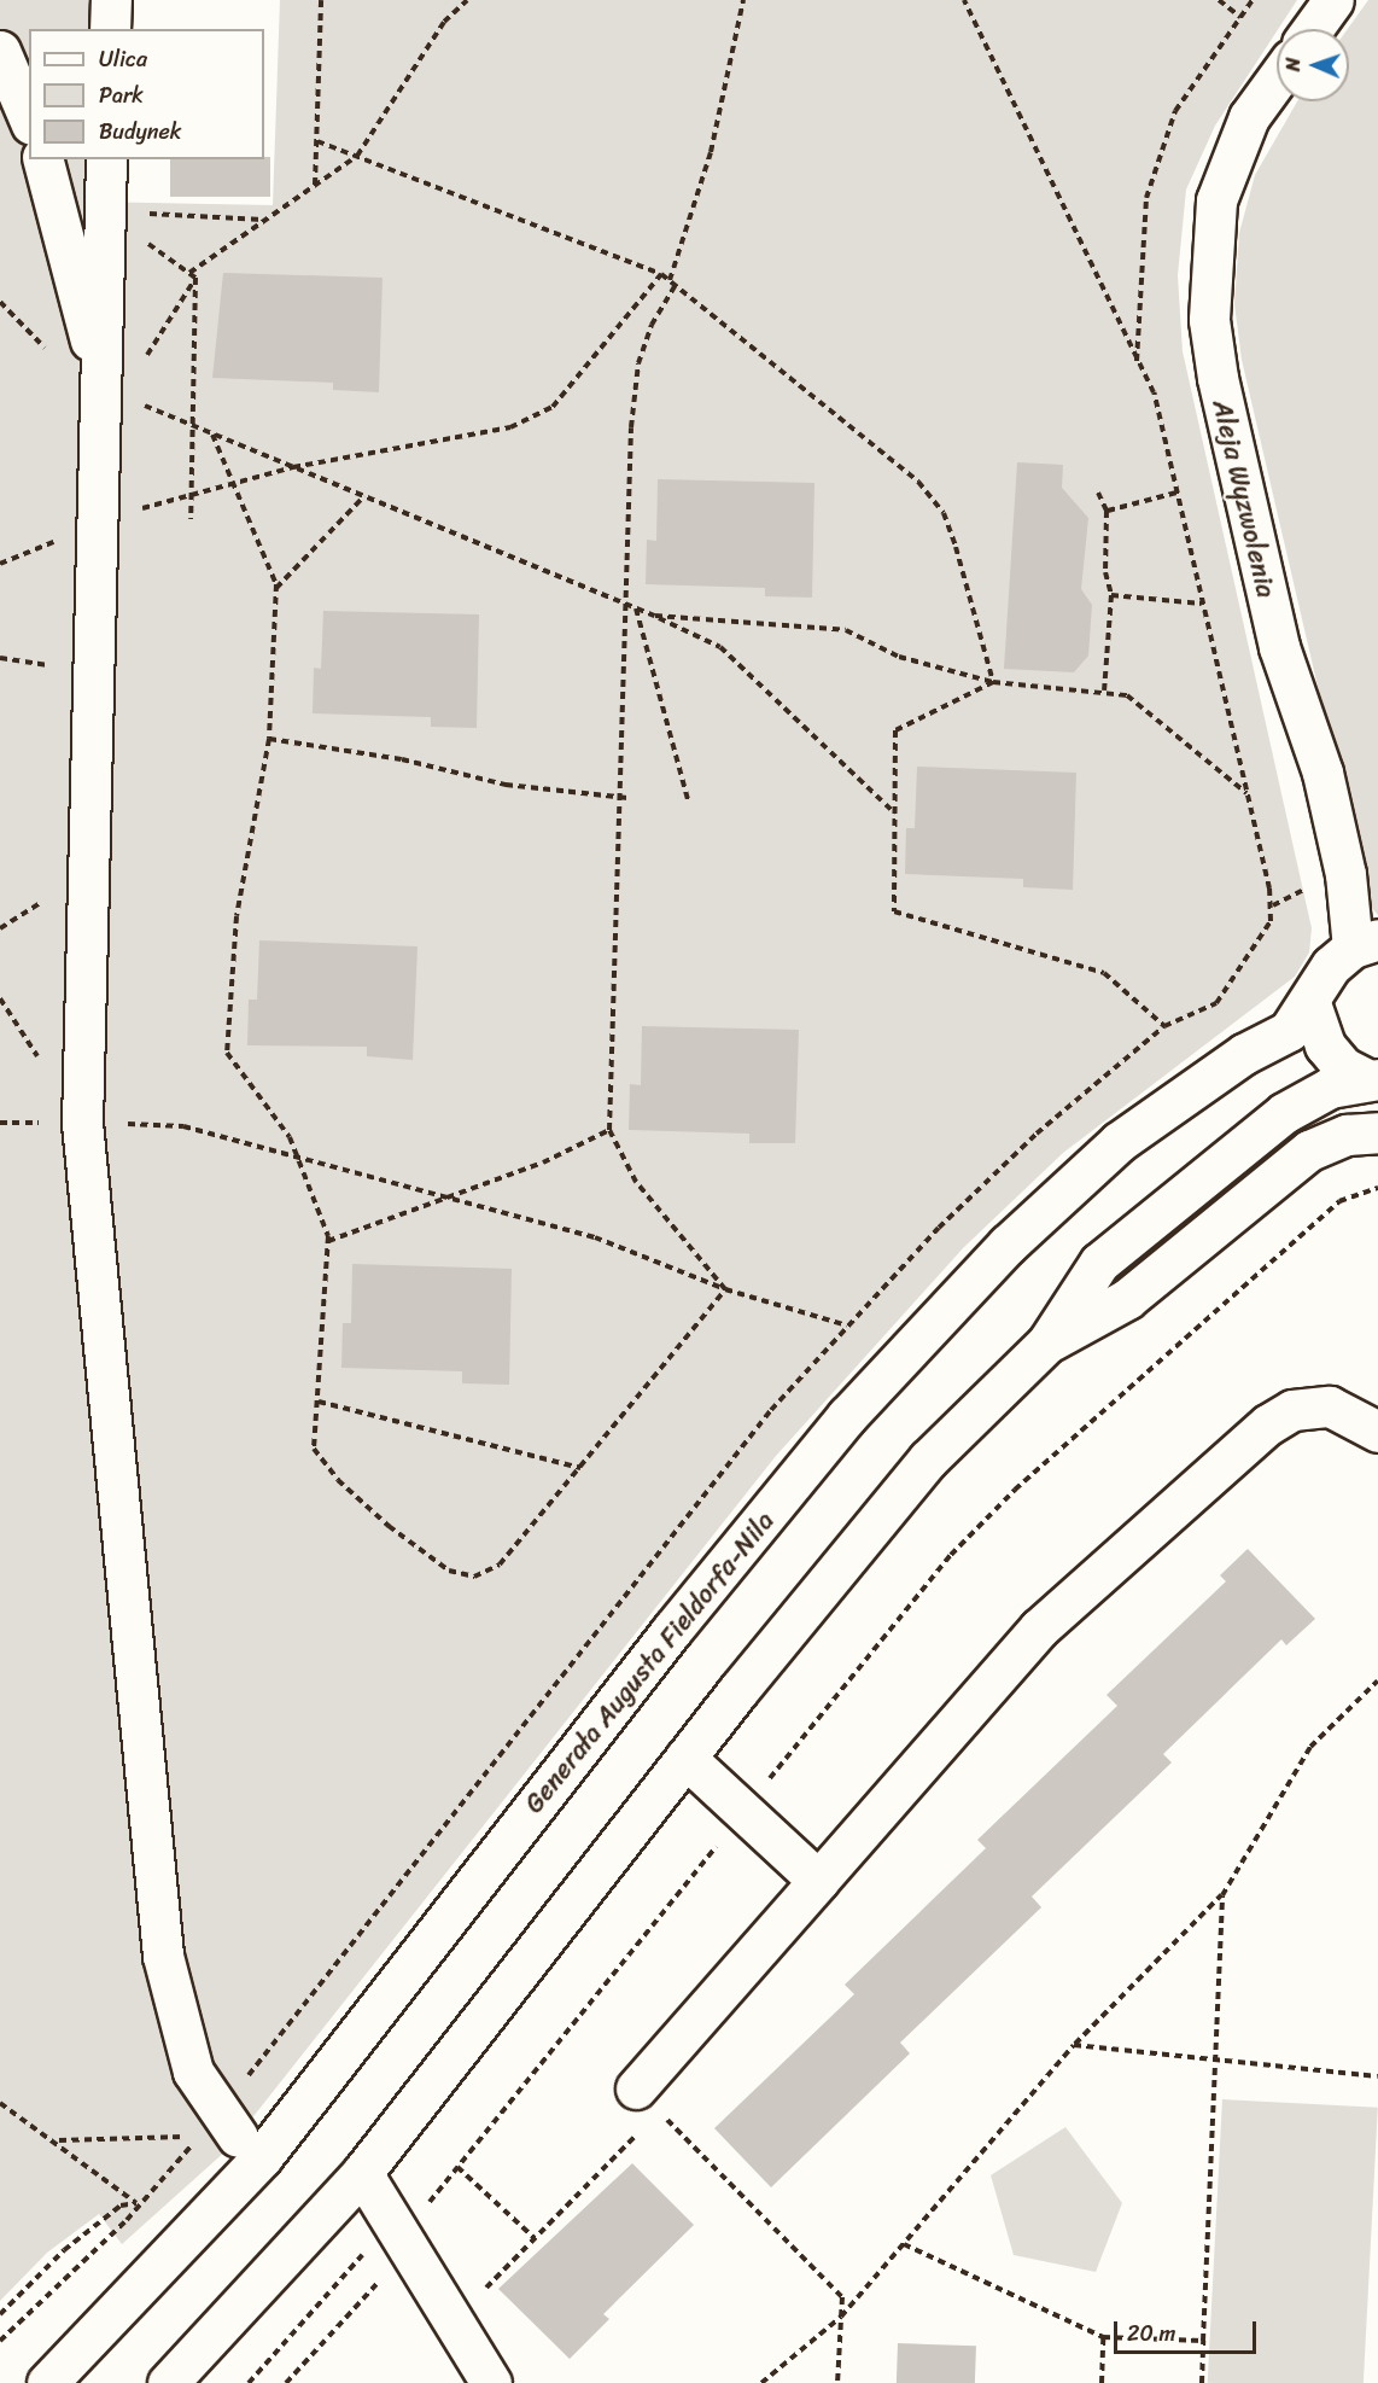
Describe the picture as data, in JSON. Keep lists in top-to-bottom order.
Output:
{
  "streets": {
    "street": ["Aleja Wyzwolenia", "Generała Augusta Fieldorfa-Nila"]
  },
  "crossings": [
    ["Aleja Wyzwolenia", "Generała Augusta Fieldorfa-Nila"]
  ],
  "legend": ["Ulica", "Park", "Budynek"],
  "scale_bar": "20 m",
  "north": "left"
}
